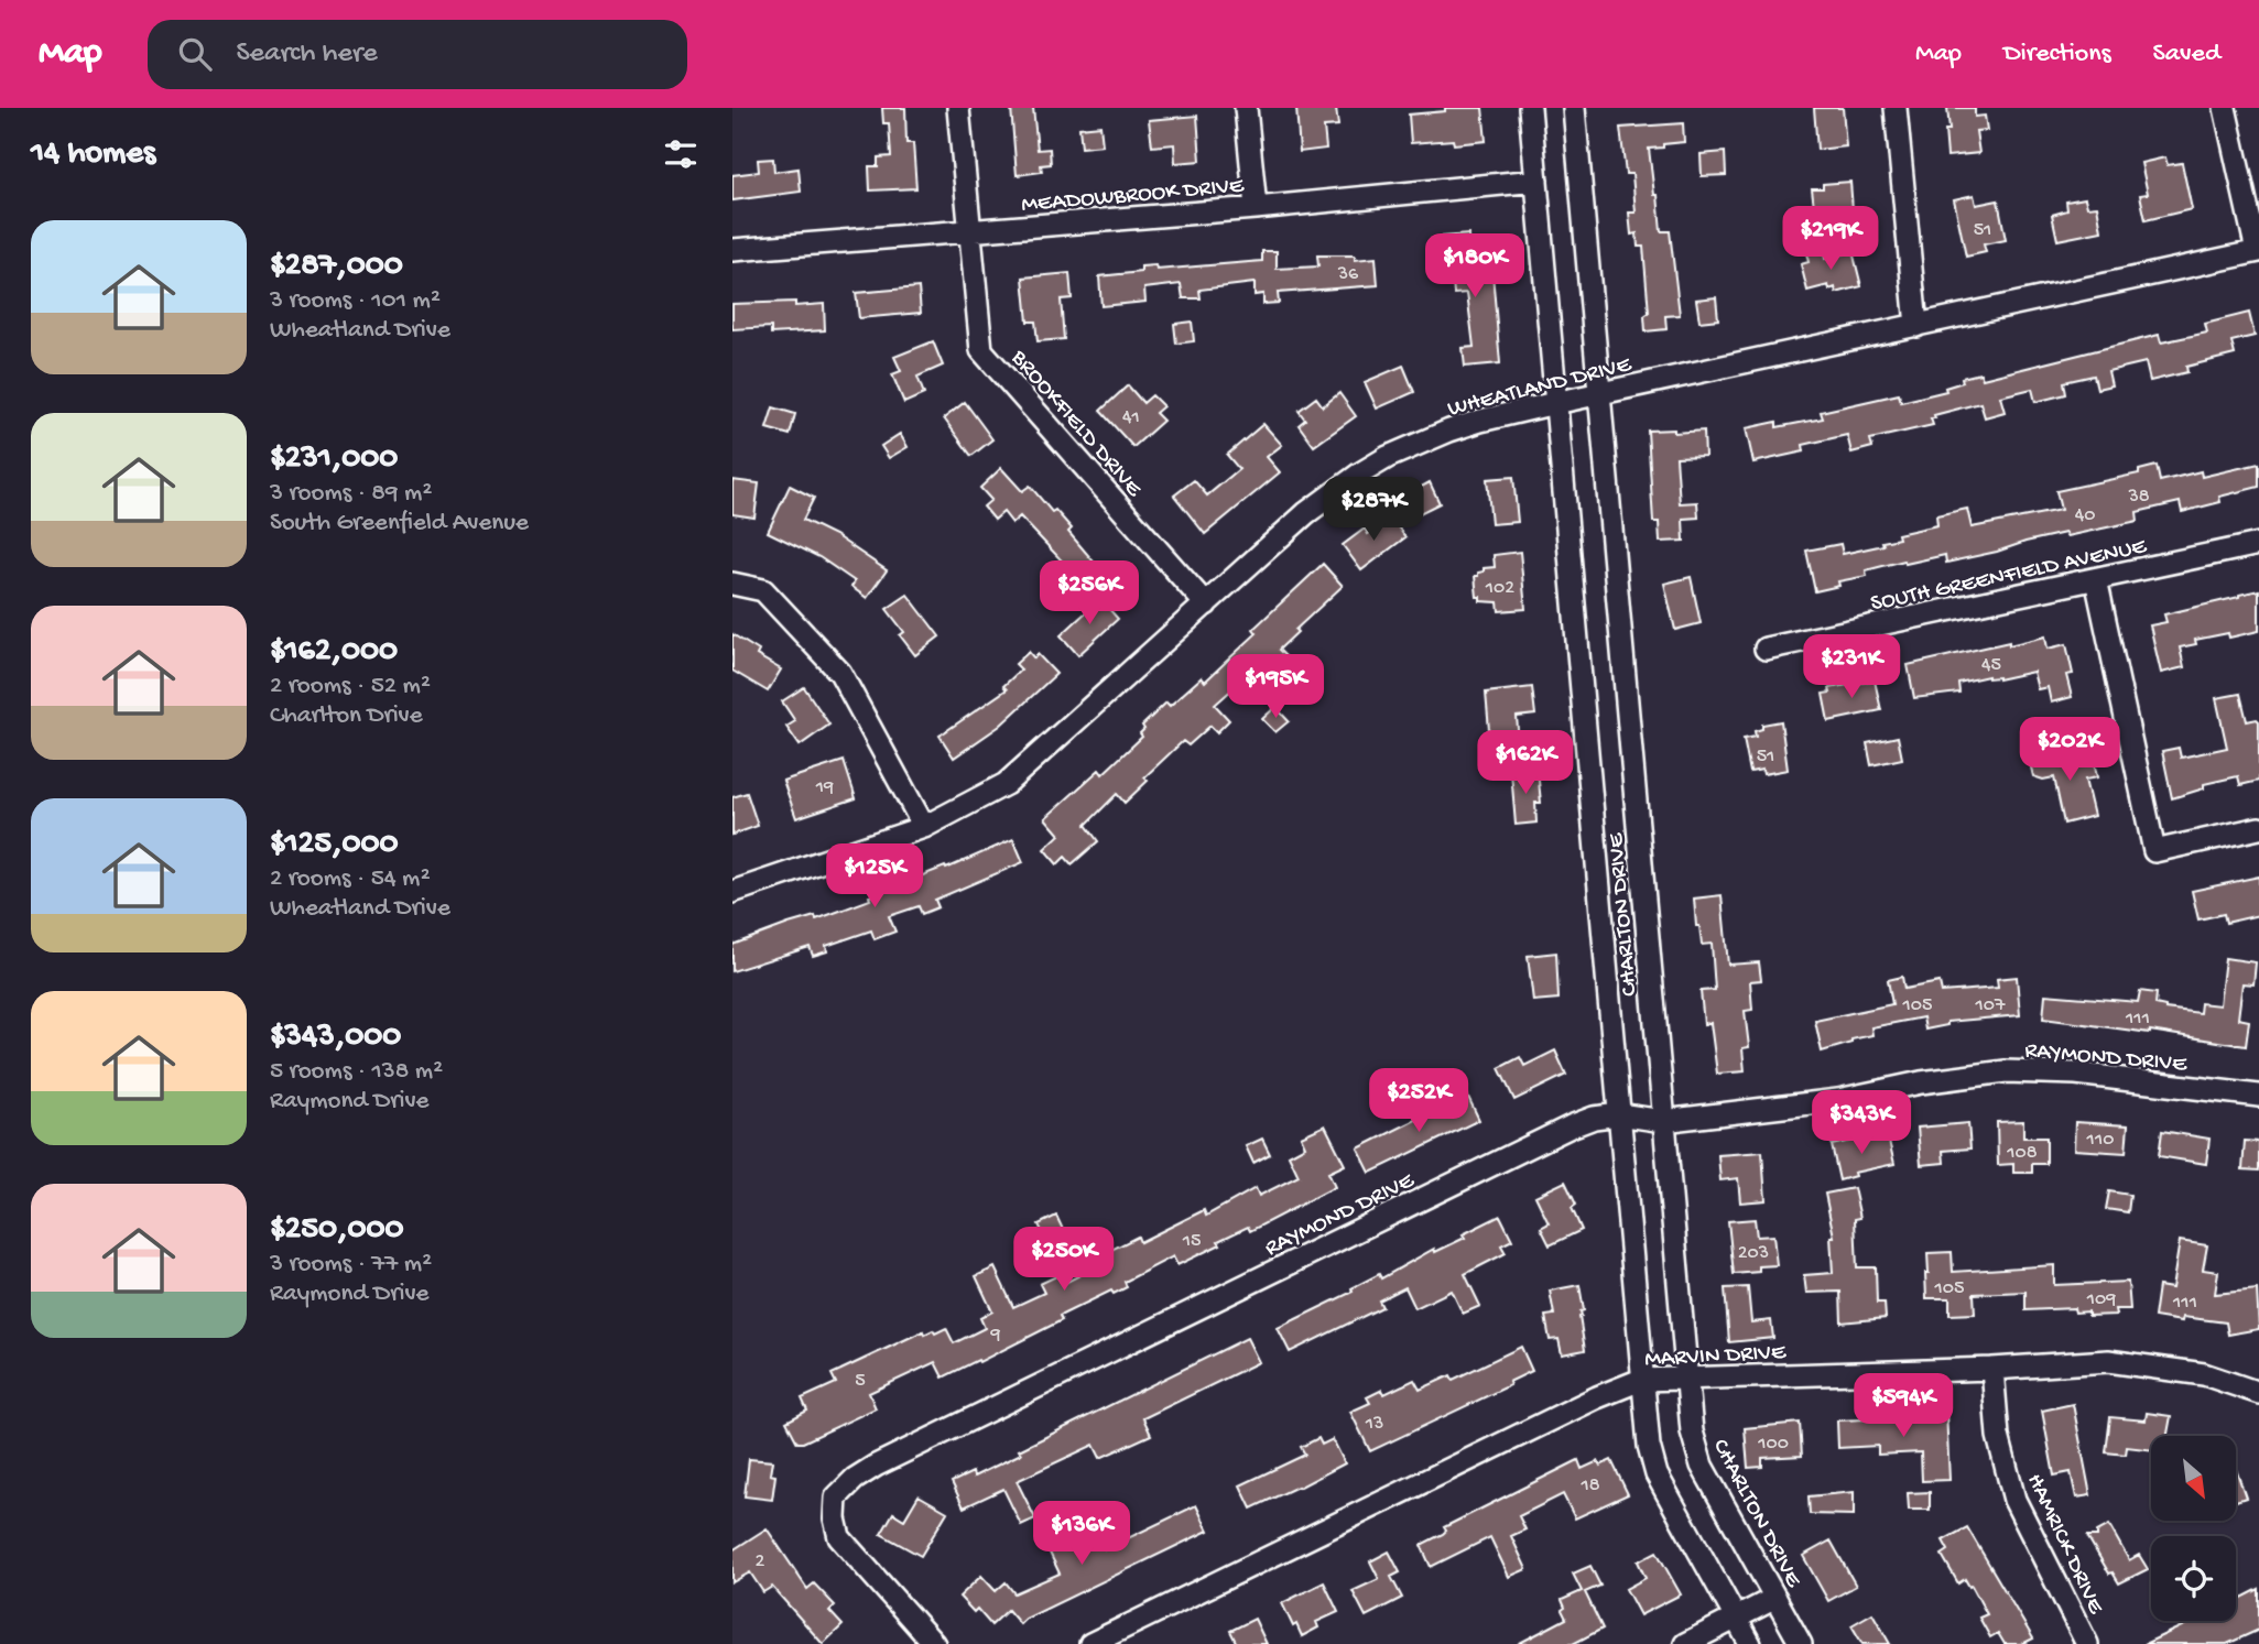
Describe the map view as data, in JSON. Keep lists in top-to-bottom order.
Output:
{
  "streets": {
    "street": [
      "MEADOWBROOK DRIVE",
      "WHEATLAND DRIVE",
      "BROOKFIELD DRIVE",
      "SOUTH GREENFIELD AVENUE",
      "CHARLTON DRIVE",
      "RAYMOND DRIVE",
      "MARVIN DRIVE",
      "HAMRICK DRIVE"
    ]
  },
  "crossings": [
    ["MEADOWBROOK DRIVE", "BROOKFIELD DRIVE"],
    ["MEADOWBROOK DRIVE", "CHARLTON DRIVE"],
    ["WHEATLAND DRIVE", "BROOKFIELD DRIVE"],
    ["WHEATLAND DRIVE", "CHARLTON DRIVE"],
    ["CHARLTON DRIVE", "RAYMOND DRIVE"],
    ["CHARLTON DRIVE", "MARVIN DRIVE"],
    ["MARVIN DRIVE", "HAMRICK DRIVE"]
  ],
  "house_numbers": [
    "51",
    "36",
    "41",
    "38",
    "40",
    "102",
    "45",
    "51",
    "19",
    "105",
    "107",
    "111",
    "110",
    "108",
    "15",
    "203",
    "105",
    "109",
    "111",
    "9",
    "5",
    "13",
    "100",
    "18",
    "2"
  ],
  "north": "bottom right",
  "page": {
    "header": "Map",
    "search": "Search here",
    "nav": ["Map", "Directions", "Saved"],
    "heading": "14 homes",
    "list": [
      {
        "name": "$287,000",
        "note": "3 rooms · 101 m² · Wheatland Drive"
      },
      {
        "name": "$231,000",
        "note": "3 rooms · 89 m² · South Greenfield Avenue"
      },
      {
        "name": "$162,000",
        "note": "2 rooms · 52 m² · Charlton Drive"
      },
      {
        "name": "$125,000",
        "note": "2 rooms · 54 m² · Wheatland Drive"
      },
      {
        "name": "$343,000",
        "note": "5 rooms · 138 m² · Raymond Drive"
      },
      {
        "name": "$250,000",
        "note": "3 rooms · 77 m² · Raymond Drive"
      }
    ],
    "price": [
      "$219K",
      "$180K",
      "$287K",
      "$256K",
      "$231K",
      "$195K",
      "$202K",
      "$162K",
      "$125K",
      "$252K",
      "$343K",
      "$250K",
      "$594K",
      "$136K"
    ]
  }
}
